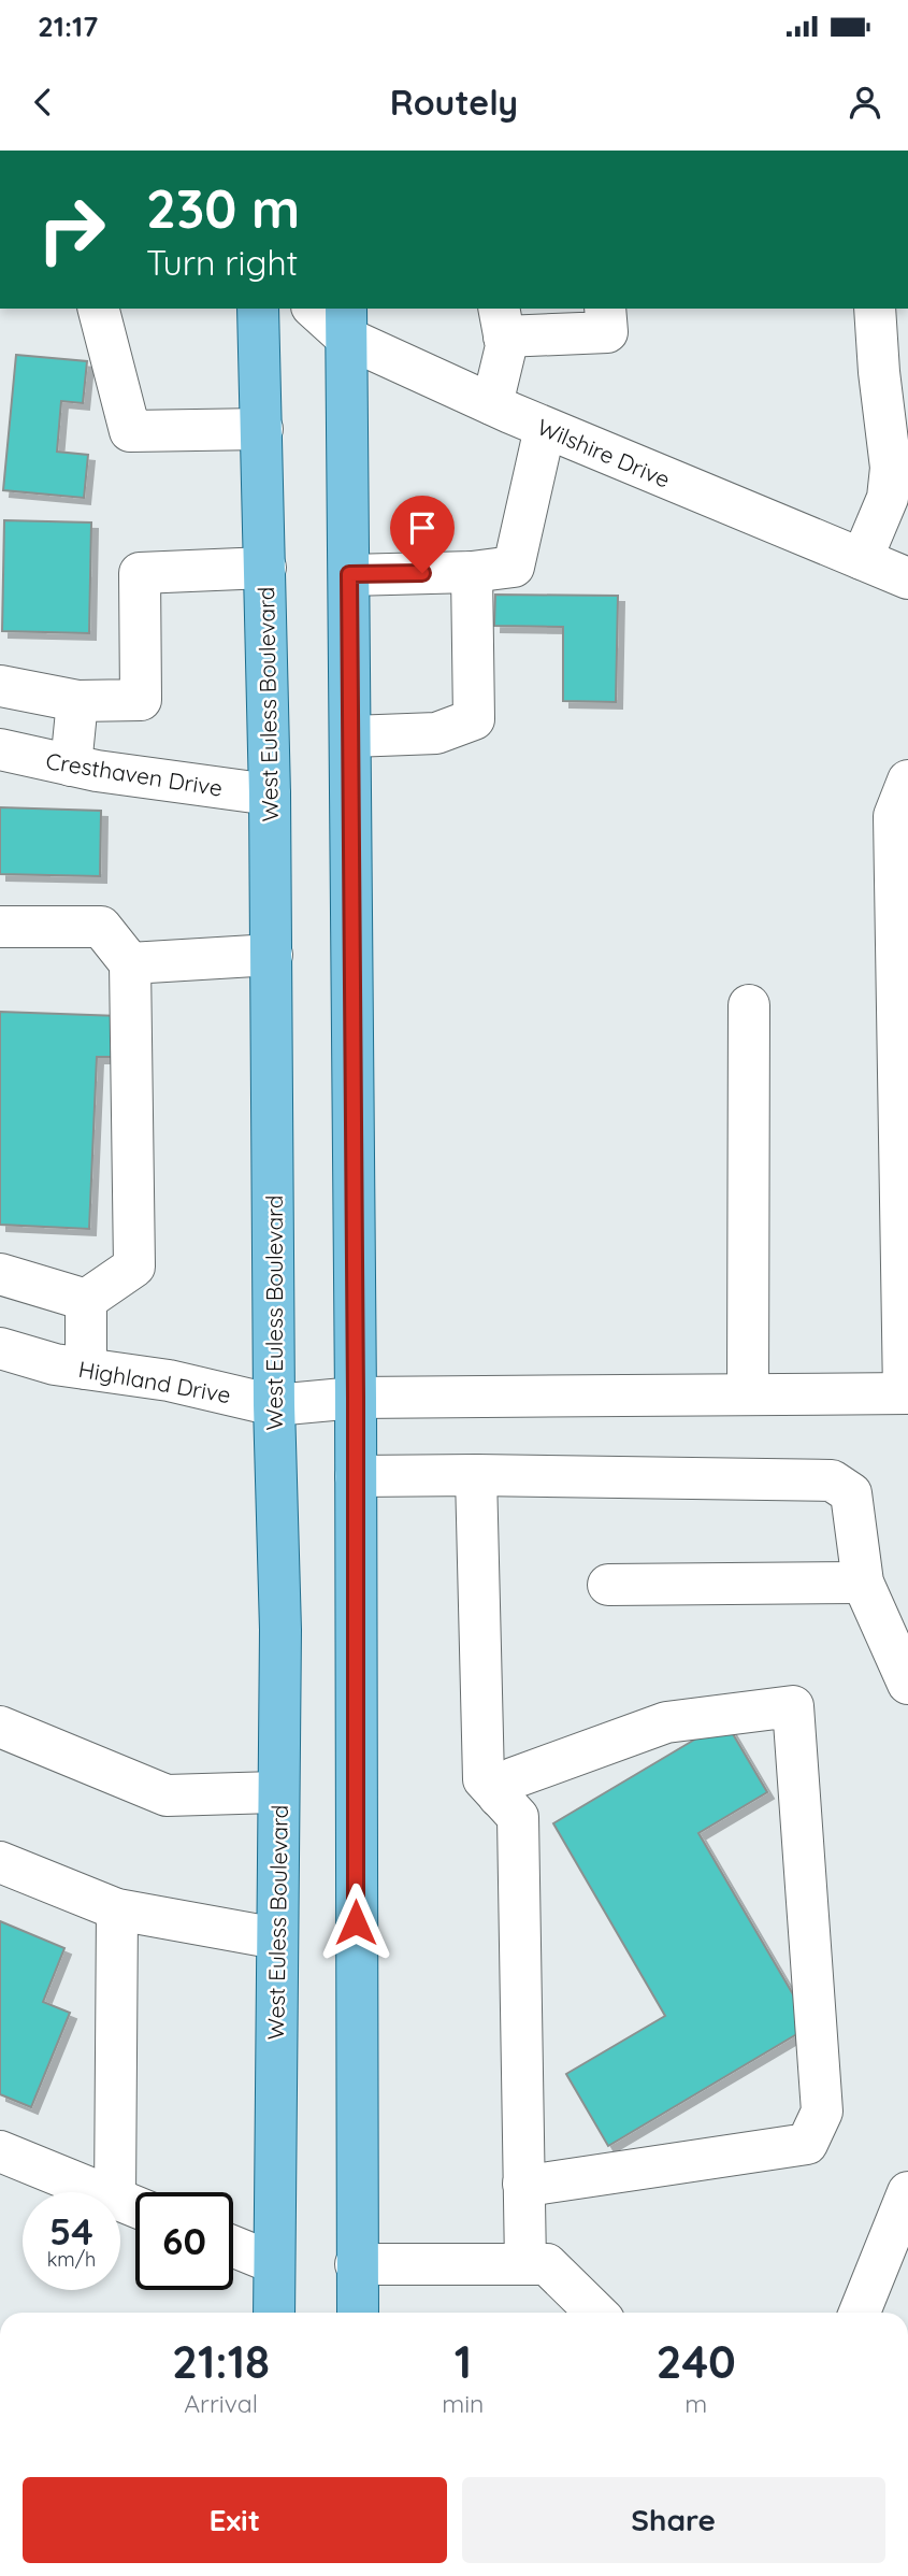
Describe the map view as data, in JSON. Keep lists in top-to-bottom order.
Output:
{
  "streets": {
    "main road": ["West Euless Boulevard"],
    "street": ["Wilshire Drive", "Cresthaven Drive", "Highland Drive"]
  },
  "crossings": [
    ["West Euless Boulevard", "Cresthaven Drive"],
    ["West Euless Boulevard", "Highland Drive"]
  ],
  "page": {
    "status": "21:17",
    "header": "Routely",
    "turn": ["230 m", "Turn right"],
    "speed": "54 km/h",
    "limit": "60",
    "eta": [
      "21:18",
      "Arrival",
      "1",
      "min",
      "240",
      "m"
    ],
    "buttons": ["Exit", "Share"]
  }
}
